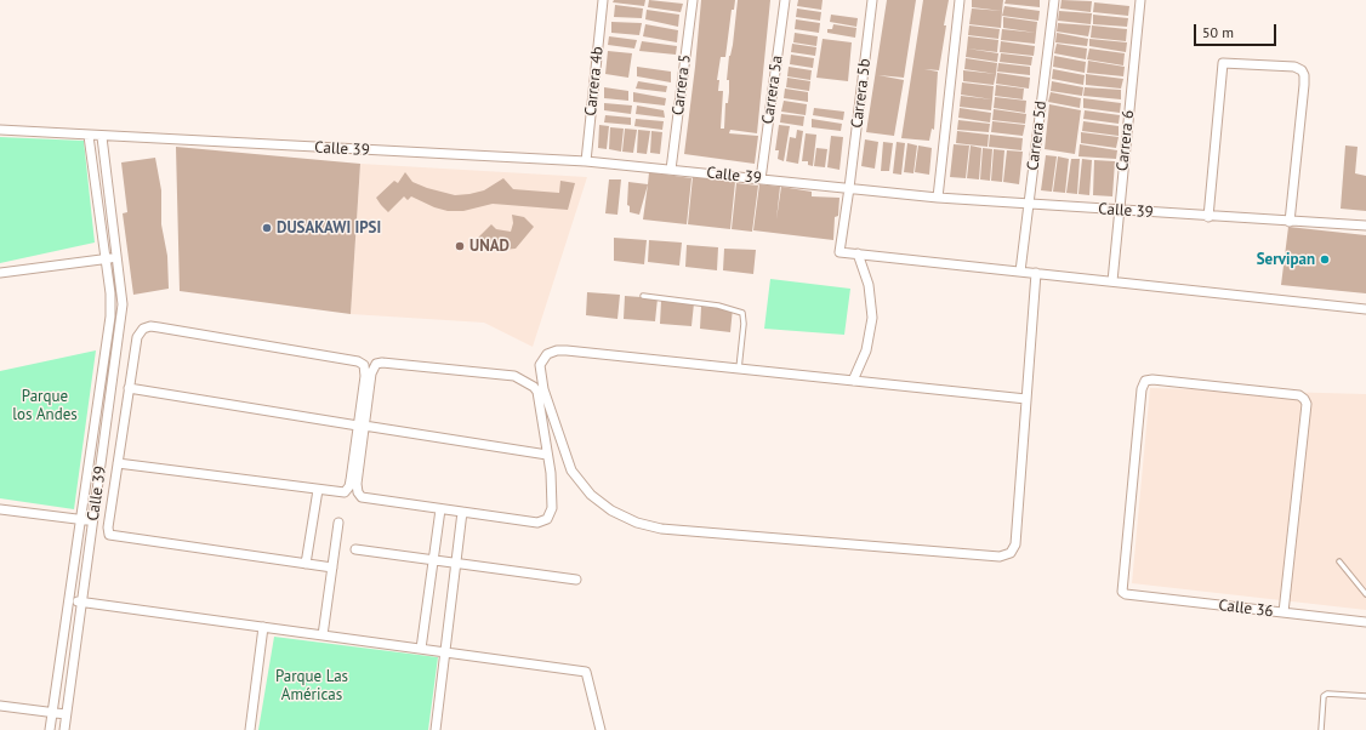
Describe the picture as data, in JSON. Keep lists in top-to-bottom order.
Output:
{
  "streets": {
    "street": [
      "Carrera 4b",
      "Carrera 5",
      "Carrera 5a",
      "Carrera 5b",
      "Carrera 5d",
      "Carrera 6",
      "Calle 39",
      "Calle 36"
    ]
  },
  "crossings": [
    ["Carrera 4b", "Calle 39"],
    ["Carrera 5", "Calle 39"],
    ["Carrera 5a", "Calle 39"],
    ["Carrera 5b", "Calle 39"],
    ["Carrera 5d", "Calle 39"],
    ["Carrera 6", "Calle 39"]
  ],
  "parks": ["Parque los Andes", "Parque Las Américas"],
  "places": ["DUSAKAWI IPSI", "UNAD", "Servipan"],
  "scale_bar": "50 m"
}
